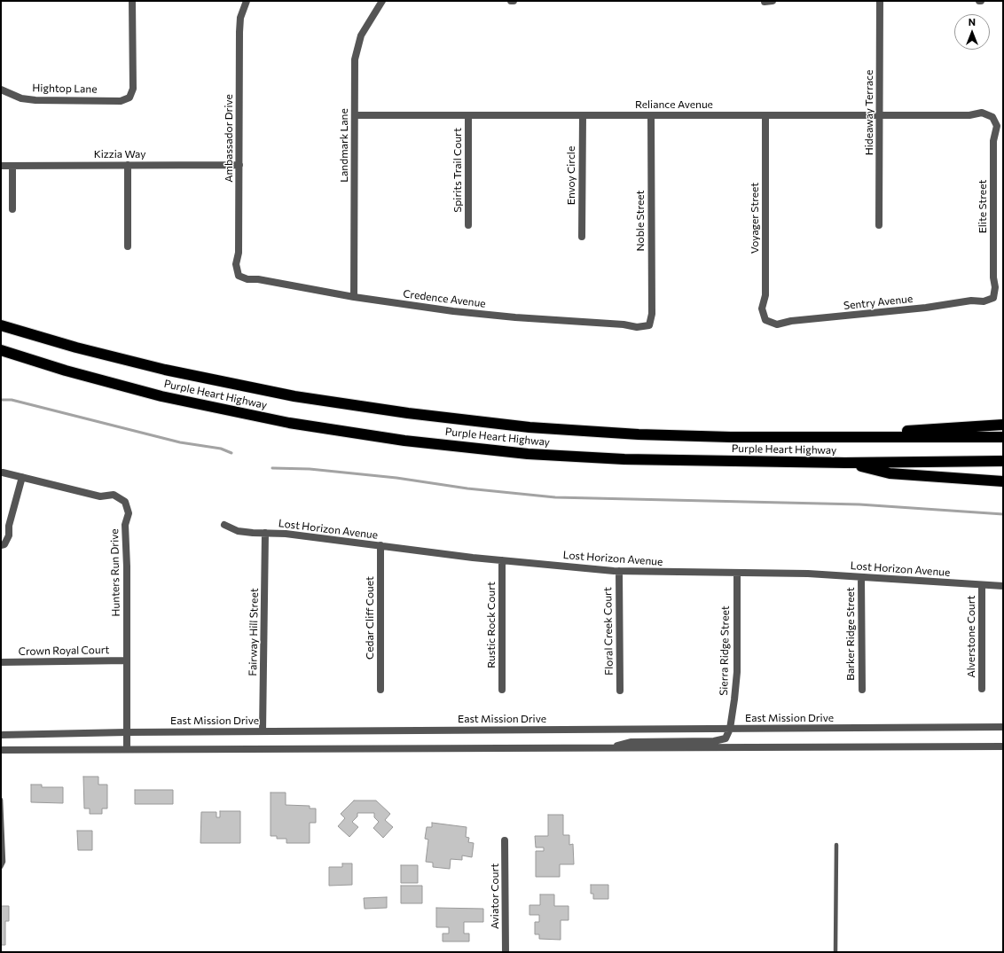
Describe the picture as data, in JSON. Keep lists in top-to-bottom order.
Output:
{
  "streets": {
    "highway": ["Purple Heart Highway"],
    "street": [
      "Hightop Lane",
      "Reliance Avenue",
      "Hideaway Terrace",
      "Ambassador Drive",
      "Landmark Lane",
      "Kizzia Way",
      "Spirits Trail Court",
      "Envoy Circle",
      "Elite Street",
      "Voyager Street",
      "Noble Street",
      "Credence Avenue",
      "Sentry Avenue",
      "Lost Horizon Avenue",
      "Hunters Run Drive",
      "Cedar Cliff Couet",
      "Rustic Rock Court",
      "Floral Creek Court",
      "Fairway Hill Street",
      "Barker Ridge Street",
      "Alverstone Court",
      "Crown Royal Court",
      "Sierra Ridge Street",
      "East Mission Drive",
      "Aviator Court"
    ]
  },
  "crossings": [
    ["Reliance Avenue", "Hideaway Terrace"],
    ["Reliance Avenue", "Landmark Lane"],
    ["Reliance Avenue", "Spirits Trail Court"],
    ["Reliance Avenue", "Envoy Circle"],
    ["Reliance Avenue", "Elite Street"],
    ["Reliance Avenue", "Voyager Street"],
    ["Reliance Avenue", "Noble Street"],
    ["Ambassador Drive", "Kizzia Way"],
    ["Ambassador Drive", "Credence Avenue"],
    ["Landmark Lane", "Credence Avenue"],
    ["Elite Street", "Sentry Avenue"],
    ["Voyager Street", "Sentry Avenue"],
    ["Noble Street", "Credence Avenue"],
    ["Lost Horizon Avenue", "Cedar Cliff Couet"],
    ["Lost Horizon Avenue", "Rustic Rock Court"],
    ["Lost Horizon Avenue", "Floral Creek Court"],
    ["Lost Horizon Avenue", "Fairway Hill Street"],
    ["Lost Horizon Avenue", "Barker Ridge Street"],
    ["Lost Horizon Avenue", "Alverstone Court"],
    ["Lost Horizon Avenue", "Sierra Ridge Street"],
    ["Hunters Run Drive", "Crown Royal Court"],
    ["Hunters Run Drive", "East Mission Drive"],
    ["Fairway Hill Street", "East Mission Drive"],
    ["Sierra Ridge Street", "East Mission Drive"]
  ],
  "north": "top"
}
